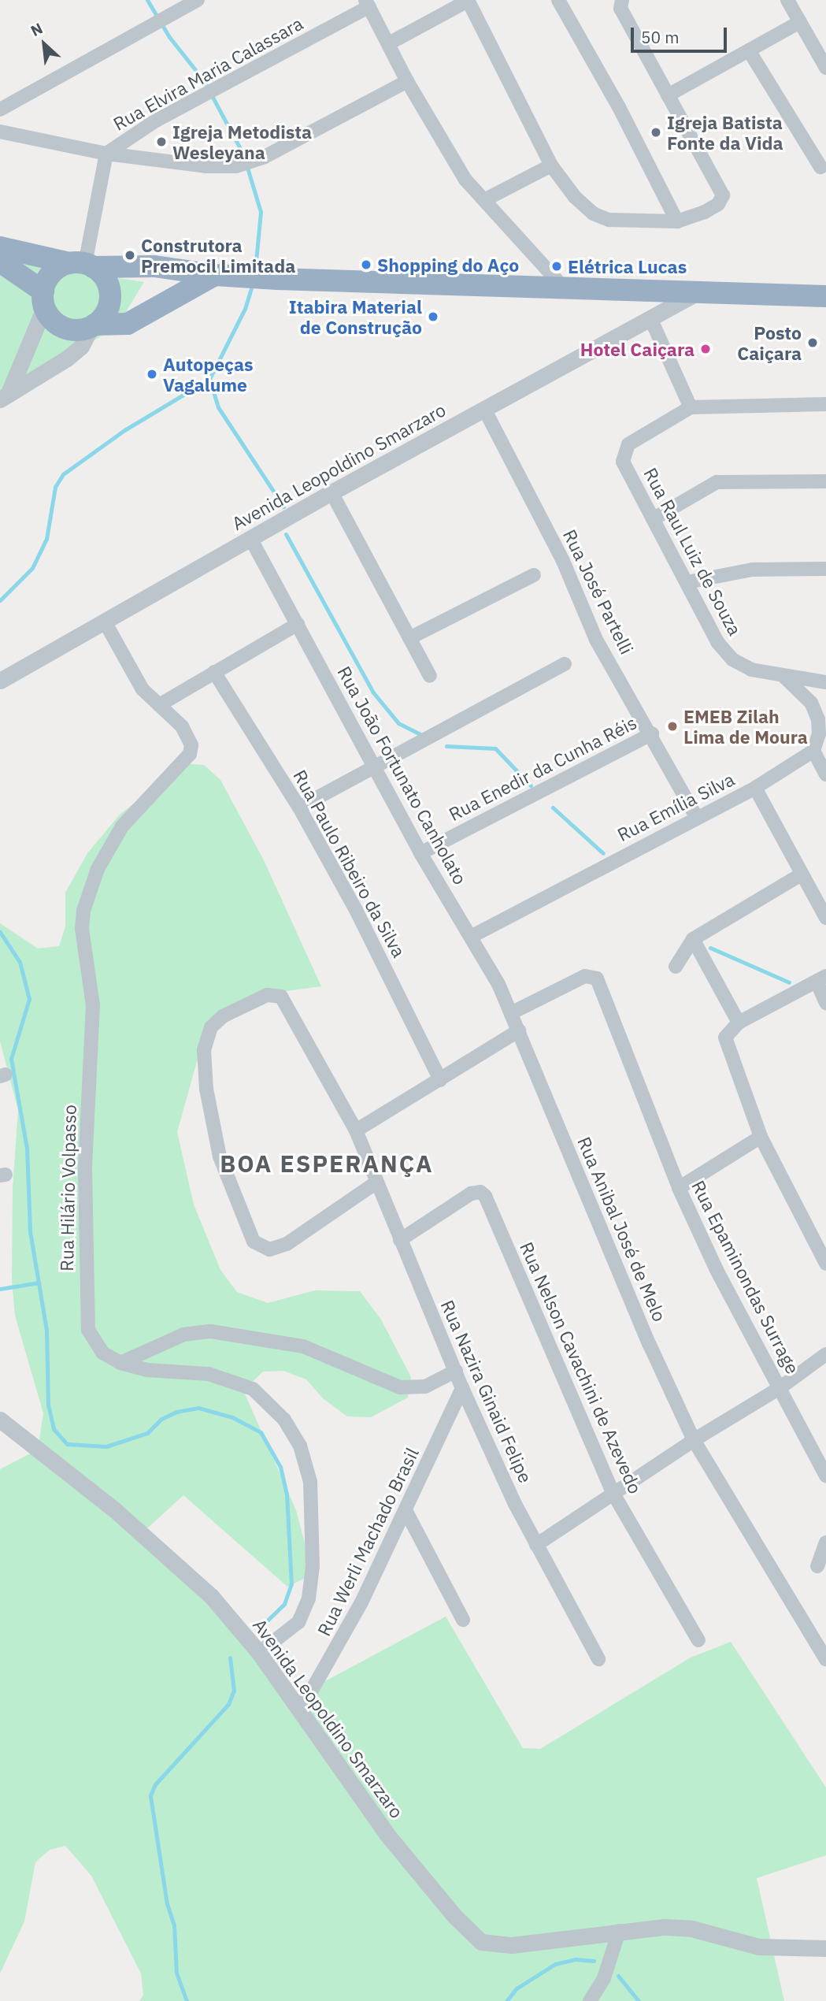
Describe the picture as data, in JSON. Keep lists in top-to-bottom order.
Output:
{
  "streets": {
    "street": [
      "Rua Elvira Maria Calassara",
      "Avenida Leopoldino Smarzaro",
      "Rua Raul Luiz de Souza",
      "Rua José Partelli",
      "Rua Enedir da Cunha Réis",
      "Rua João Fortunato Canholato",
      "Rua Emília Silva",
      "Rua Paulo Ribeiro da Silva",
      "Rua Hilário Volpasso",
      "Rua Anibal José de Melo",
      "Rua Epaminondas Surrage",
      "Rua Nelson Cavachini de Azevedo",
      "Rua Nazira Ginaid Felipe",
      "Rua Werli Machado Brasil"
    ]
  },
  "crossings": [
    ["Avenida Leopoldino Smarzaro", "Rua José Partelli"],
    ["Avenida Leopoldino Smarzaro", "Rua João Fortunato Canholato"],
    ["Avenida Leopoldino Smarzaro", "Rua Hilário Volpasso"],
    ["Avenida Leopoldino Smarzaro", "Rua Werli Machado Brasil"],
    ["Rua José Partelli", "Rua Enedir da Cunha Réis"],
    ["Rua José Partelli", "Rua Emília Silva"],
    ["Rua Enedir da Cunha Réis", "Rua João Fortunato Canholato"],
    ["Rua João Fortunato Canholato", "Rua Emília Silva"],
    ["Rua João Fortunato Canholato", "Rua Anibal José de Melo"],
    ["Rua João Fortunato Canholato", "Rua Epaminondas Surrage"],
    ["Rua Nelson Cavachini de Azevedo", "Rua Nazira Ginaid Felipe"],
    ["Rua Nazira Ginaid Felipe", "Rua Werli Machado Brasil"]
  ],
  "districts": ["BOA ESPERANÇA"],
  "places": [
    "Igreja Batista Fonte da Vida",
    "Igreja Metodista Wesleyana",
    "Construtora Premocil Limitada",
    "Shopping do Aço",
    "Elétrica Lucas",
    "Itabira Material de Construção",
    "Posto Caiçara",
    "Hotel Caiçara",
    "Autopeças Vagalume",
    "EMEB Zilah Lima de Moura"
  ],
  "scale_bar": "50 m",
  "north": "top left"
}
